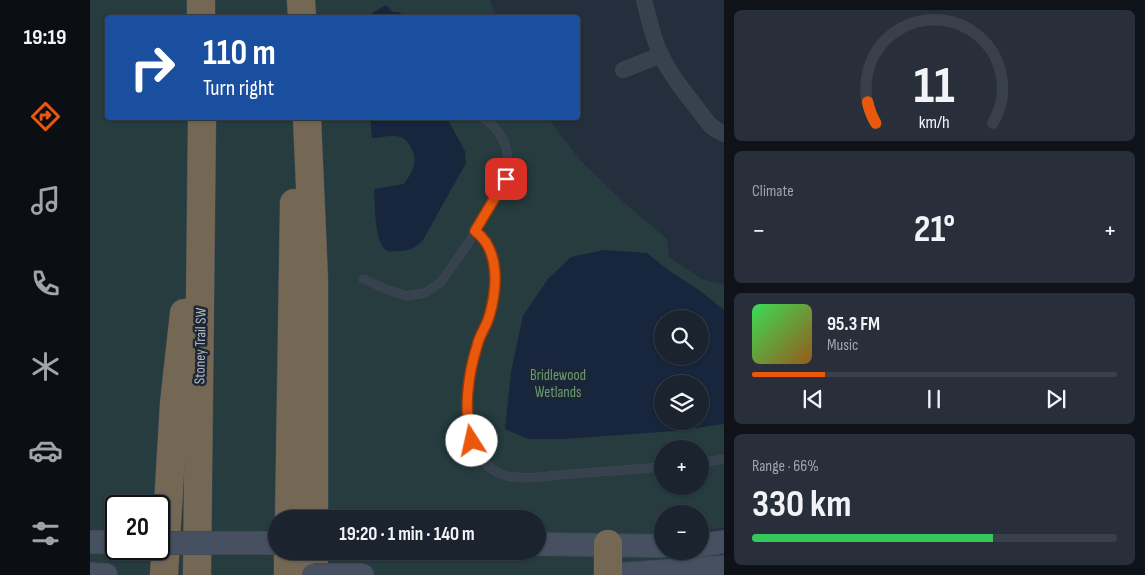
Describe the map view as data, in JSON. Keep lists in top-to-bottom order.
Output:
{
  "streets": {
    "highway": ["Stoney Trail SW"]
  },
  "parks": ["Bridlewood Wetlands"],
  "page": {
    "tabs": "19:19",
    "turn": ["110 m", "Turn right"],
    "tile": [
      "Climate",
      ["Range · 66%", "330 km"]
    ],
    "heat": ["−", "21°", "+"],
    "song": ["95.3 FM", "Music"],
    "map_buttons": ["+", "−"],
    "limit": "20",
    "trip": "19:20 · 1 min · 140 m",
    "gauge": ["11", "km/h"]
  }
}
